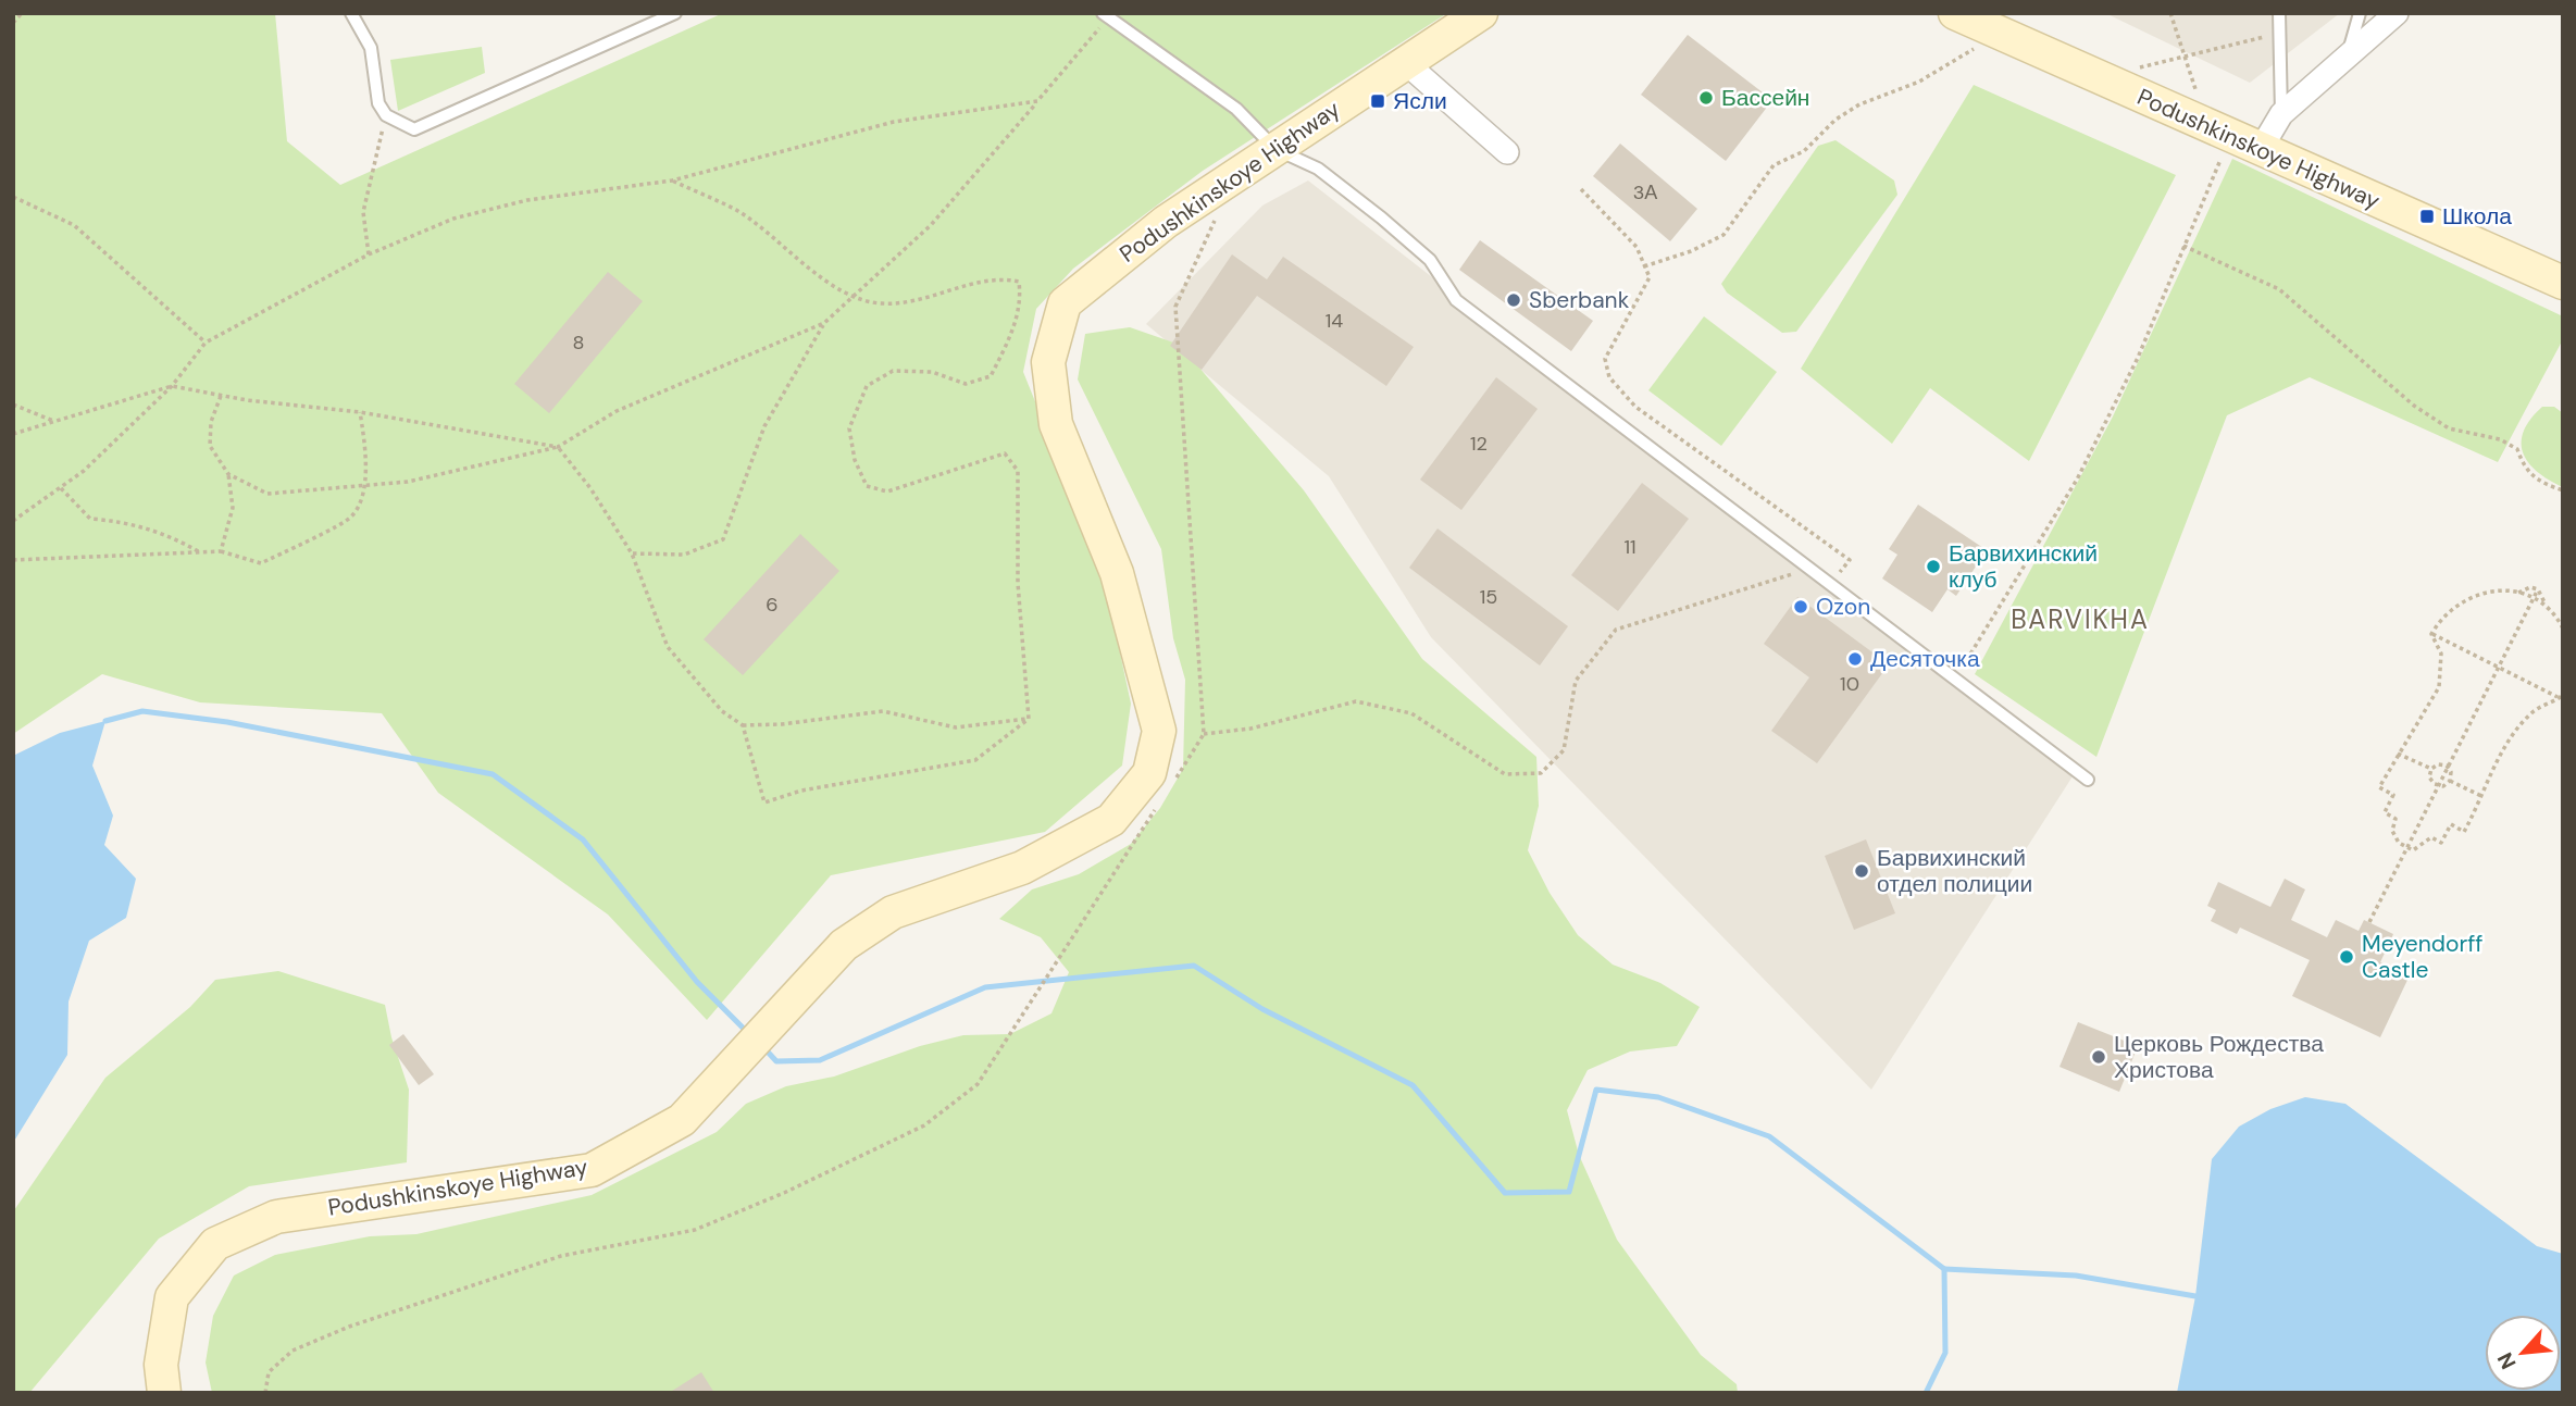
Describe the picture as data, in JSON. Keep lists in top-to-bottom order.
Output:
{
  "streets": {
    "main road": ["Podushkinskoye Highway"]
  },
  "districts": ["BARVIKHA"],
  "places": {
    "other": [
      "Бассейн",
      "Sberbank",
      "Барвихинский клуб",
      "Ozon",
      "Десяточка",
      "Барвихинский отдел полиции",
      "Meyendorff Castle",
      "Церковь Рождества Христова"
    ],
    "transit": ["Ясли", "Школа"]
  },
  "house_numbers": [
    "3А",
    "14",
    "8",
    "12",
    "11",
    "15",
    "6",
    "10"
  ],
  "north": "bottom left"
}
